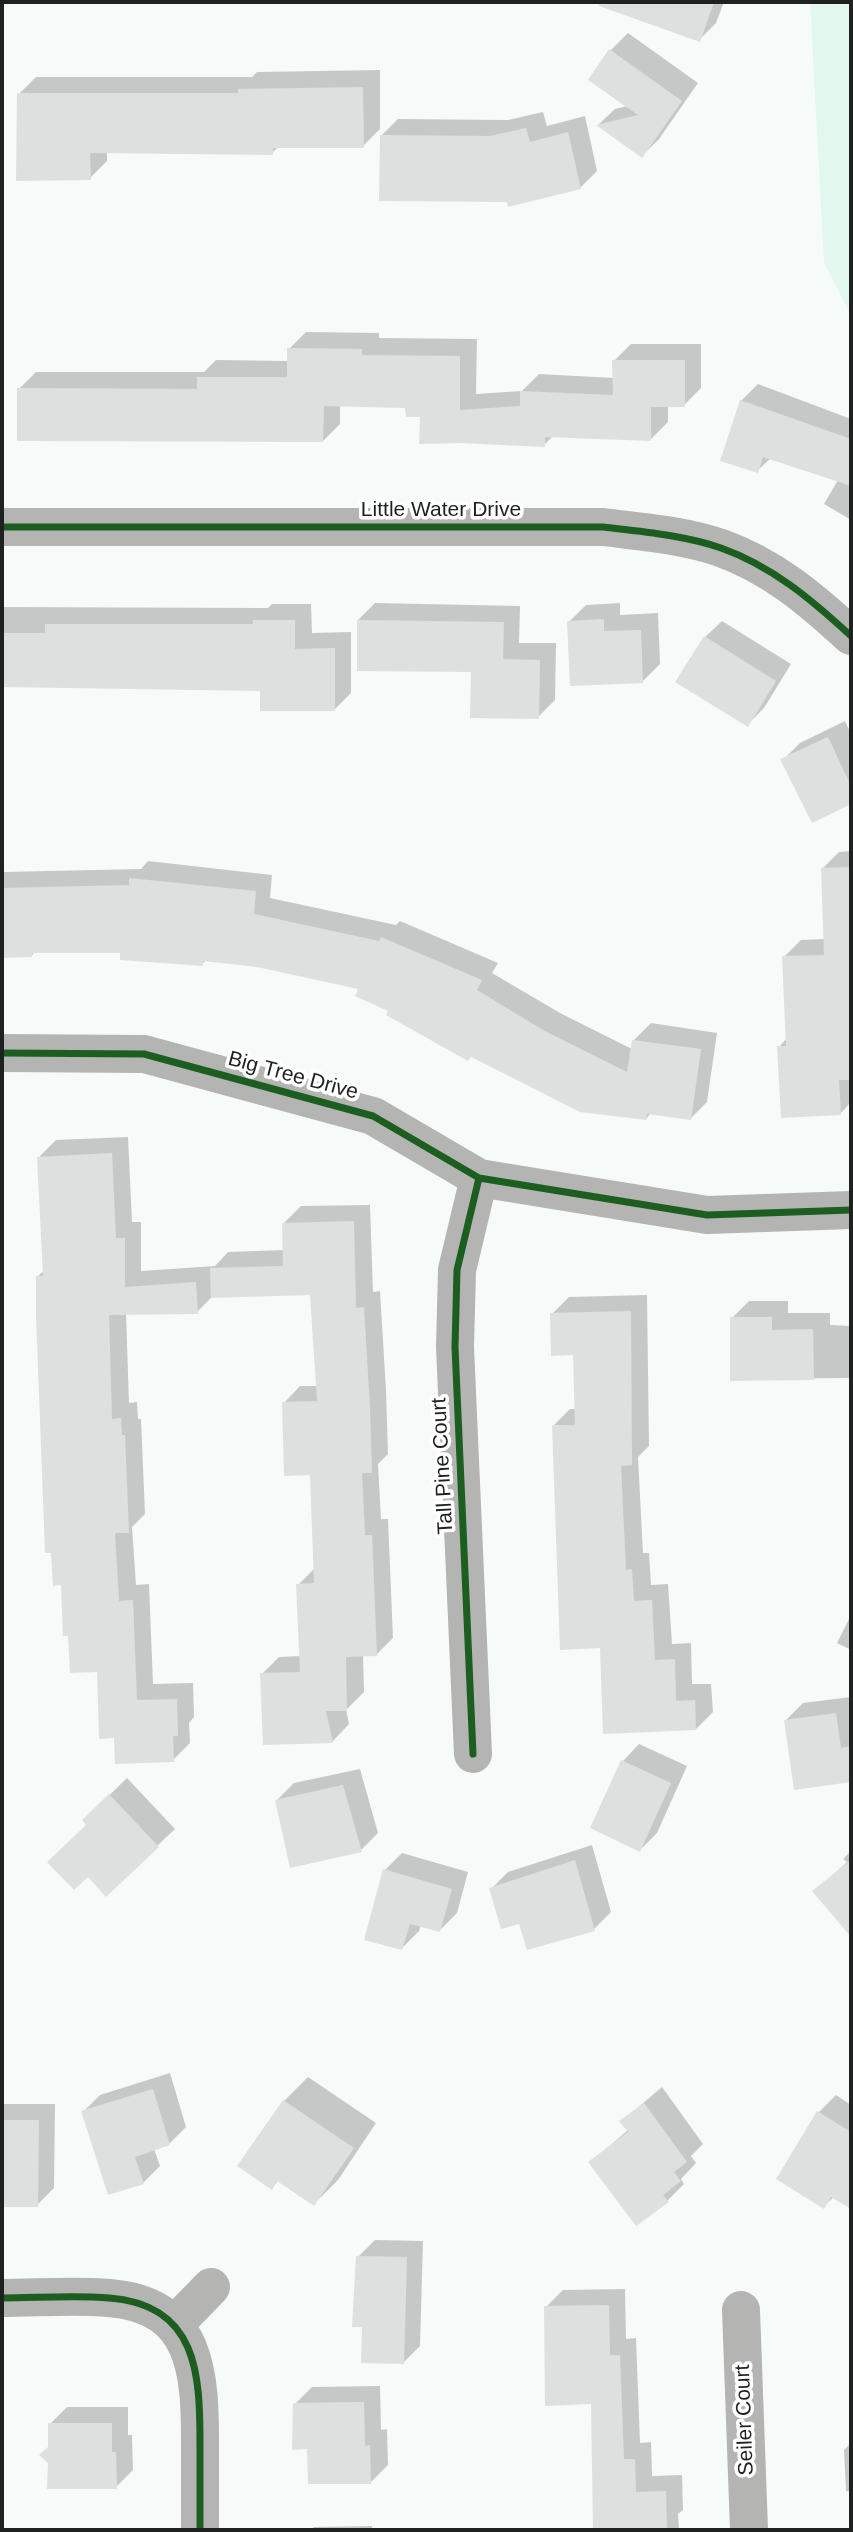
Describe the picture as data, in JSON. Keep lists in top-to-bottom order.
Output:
{
  "streets": {
    "street": [
      "Little Water Drive",
      "Big Tree Drive",
      "Tall Pine Court",
      "Seiler Court"
    ]
  },
  "crossings": [
    ["Big Tree Drive", "Tall Pine Court"]
  ]
}
